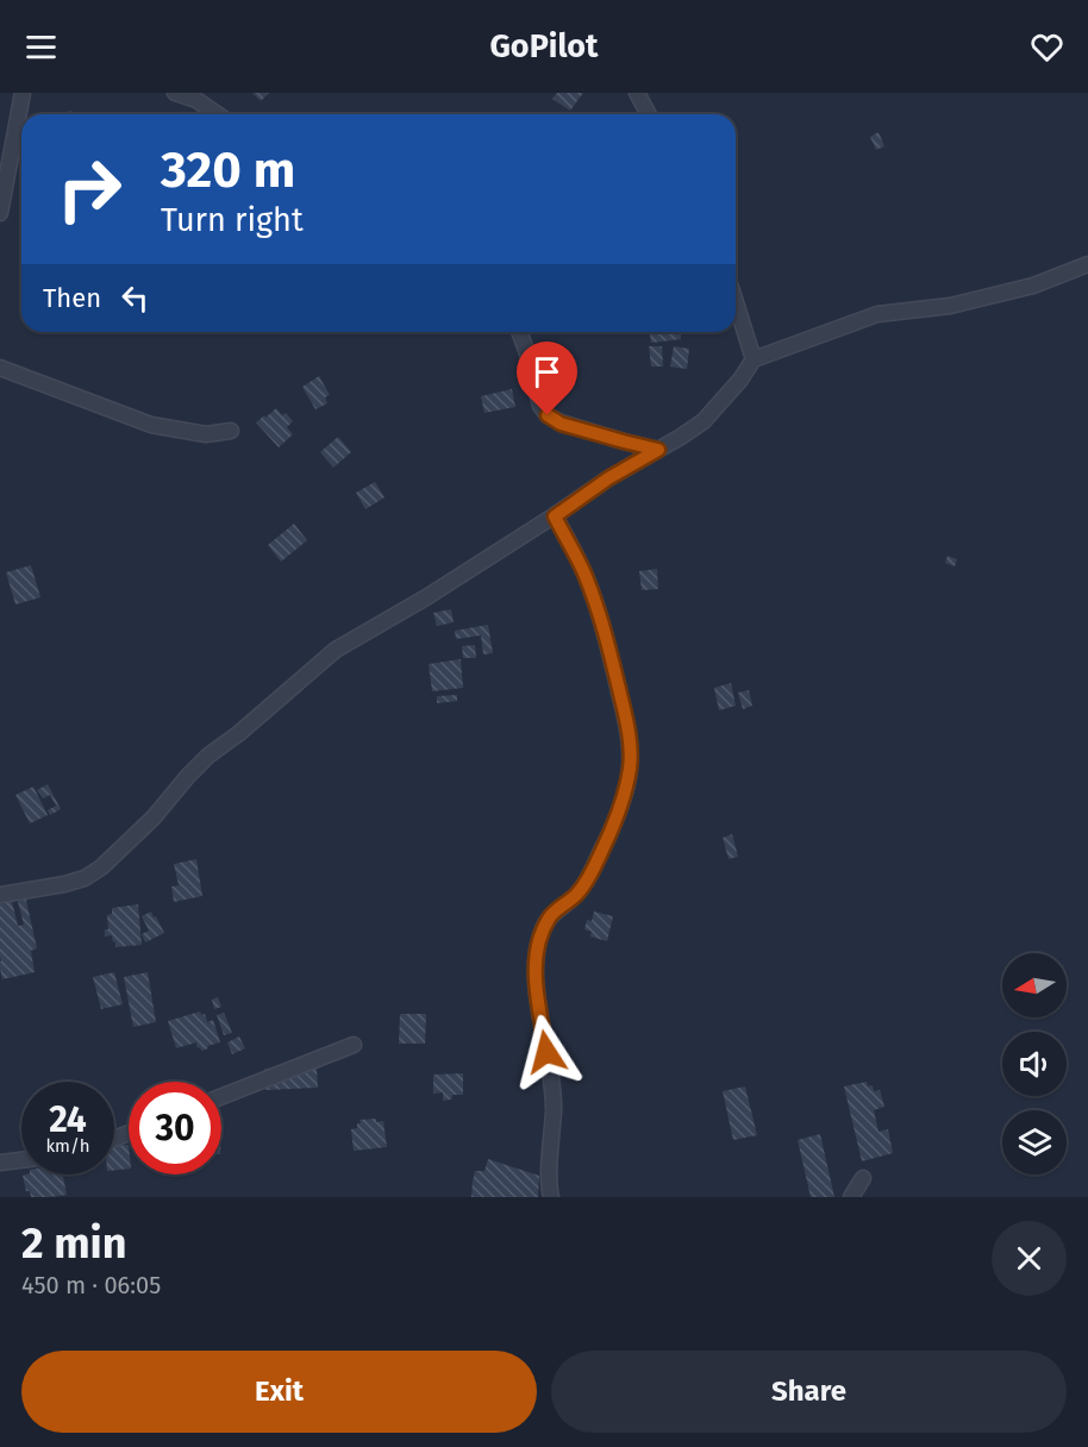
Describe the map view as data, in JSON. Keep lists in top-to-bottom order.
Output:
{
  "north": "left",
  "page": {
    "header": "GoPilot",
    "turn": ["320 m", "Turn right"],
    "then": "Then",
    "speed": "24 km/h",
    "limit": "30",
    "heading": ["2 min", "450 m · 06:05"],
    "buttons": ["Exit", "Share"]
  }
}
